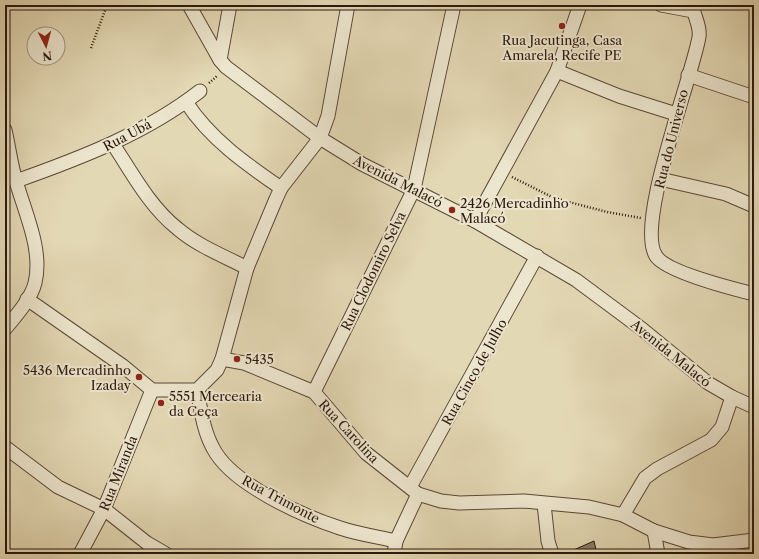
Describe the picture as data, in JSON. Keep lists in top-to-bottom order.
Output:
{
  "streets": {
    "street": [
      "Rua Ubá",
      "Rua do Universo",
      "Avenida Malacó",
      "Rua Clodomiro Selva",
      "Rua Cinco de Julho",
      "Rua Carolina",
      "Rua Miranda",
      "Rua Trimonte"
    ]
  },
  "crossings": [
    ["Avenida Malacó", "Rua Clodomiro Selva"],
    ["Avenida Malacó", "Rua Cinco de Julho"],
    ["Rua Clodomiro Selva", "Rua Carolina"],
    ["Rua Cinco de Julho", "Rua Carolina"],
    ["Rua Cinco de Julho", "Rua Trimonte"]
  ],
  "places": [
    "Rua Jacutinga, Casa Amarela, Recife PE",
    "2426 Mercadinho Malacó",
    "5435",
    "5436 Mercadinho Izaday",
    "5551 Mercearia da Ceça"
  ],
  "north": "bottom"
}
